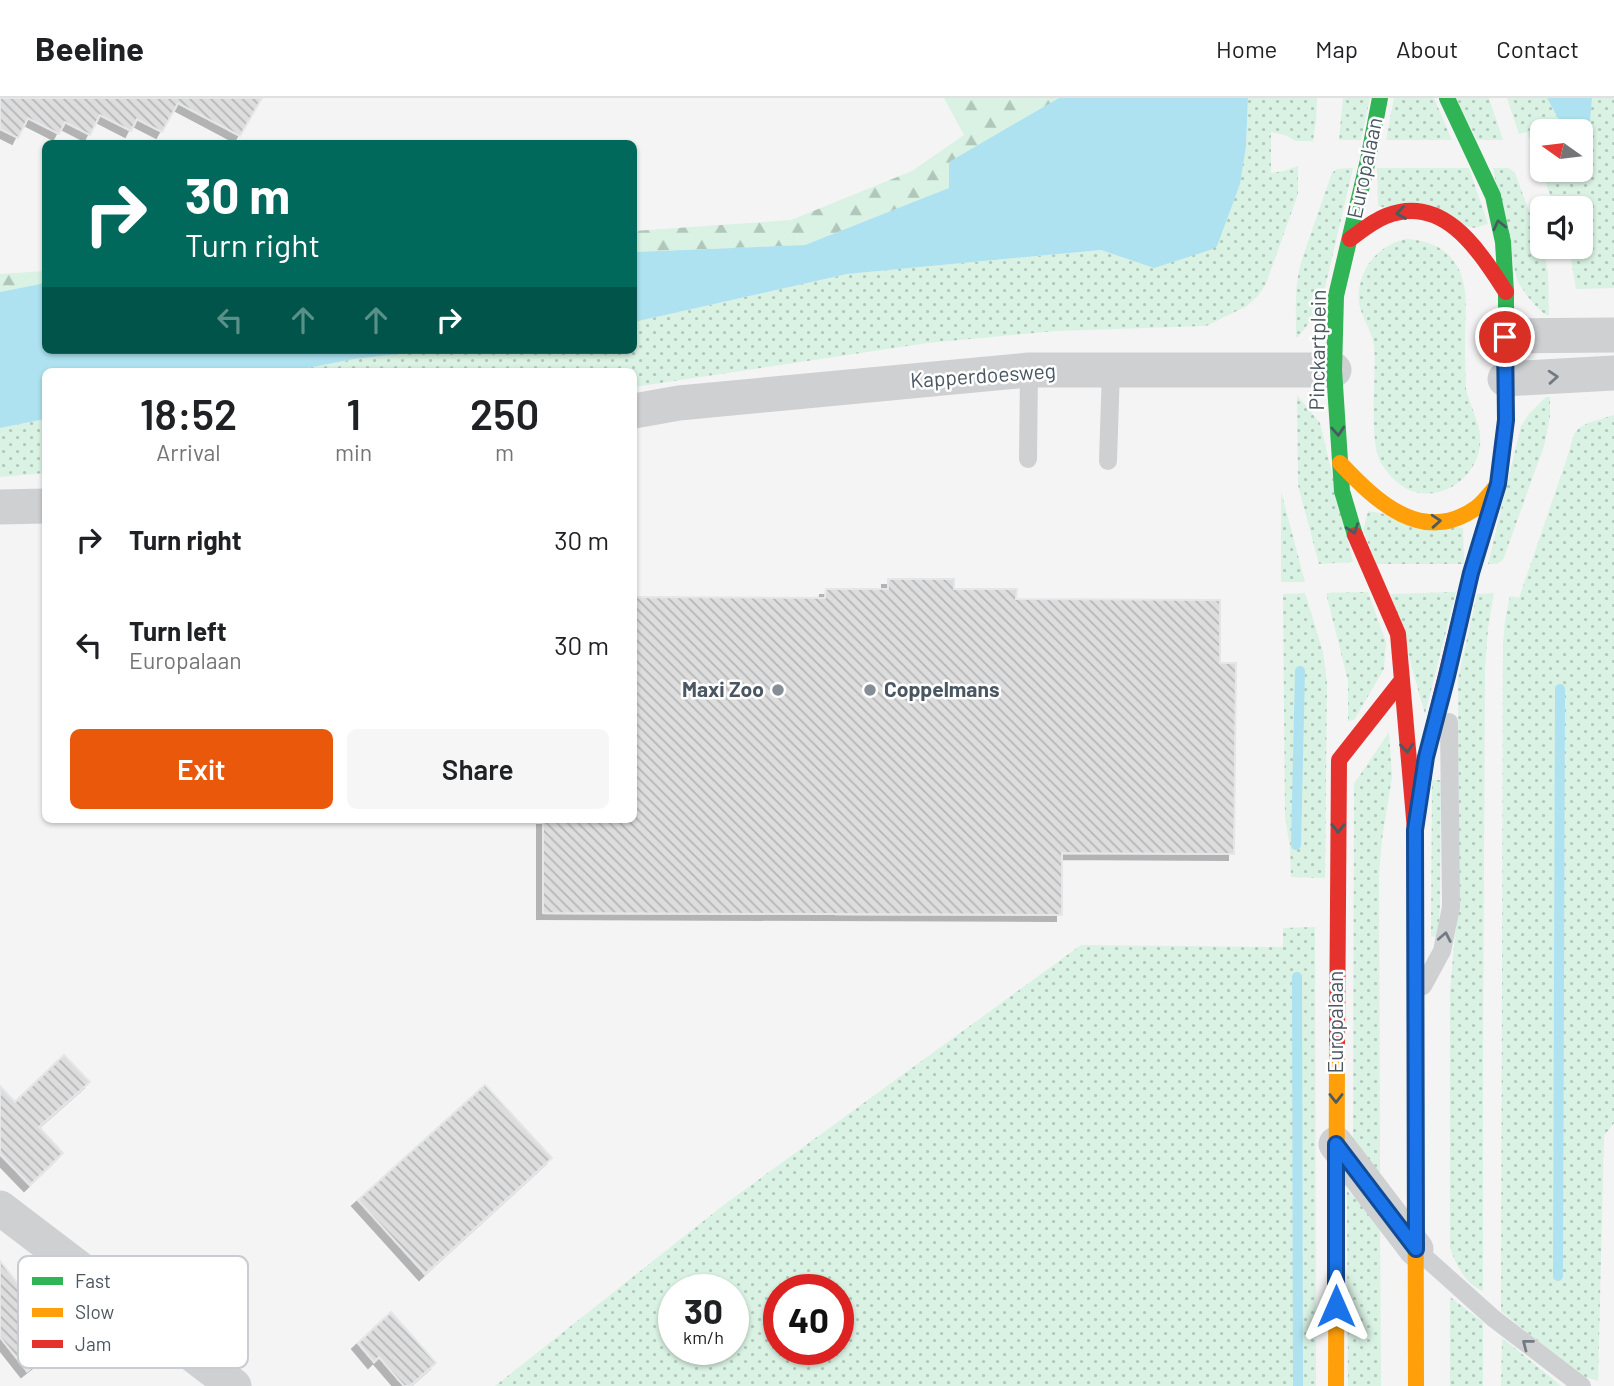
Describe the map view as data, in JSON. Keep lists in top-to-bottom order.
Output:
{
  "streets": {
    "main road": ["Europalaan", "Pinckartplein"],
    "street": ["Kapperdoesweg"]
  },
  "crossings": [
    ["Europalaan", "Pinckartplein"],
    ["Pinckartplein", "Kapperdoesweg"]
  ],
  "one_way": ["Pinckartplein"],
  "places": ["Maxi Zoo", "Coppelmans"],
  "legend": ["Fast", "Slow", "Jam"],
  "north": "left",
  "page": {
    "header": "Beeline",
    "nav": [
      "Home",
      "Map",
      "About",
      "Contact"
    ],
    "turn": ["30 m", "Turn right"],
    "eta": [
      "18:52",
      "Arrival",
      "1",
      "min",
      "250",
      "m"
    ],
    "list": [
      {
        "name": "Turn right",
        "value": "30 m"
      },
      {
        "name": "Turn left",
        "note": "Europalaan",
        "value": "30 m"
      }
    ],
    "buttons": ["Exit", "Share"],
    "speed": "30 km/h",
    "limit": "40"
  }
}
